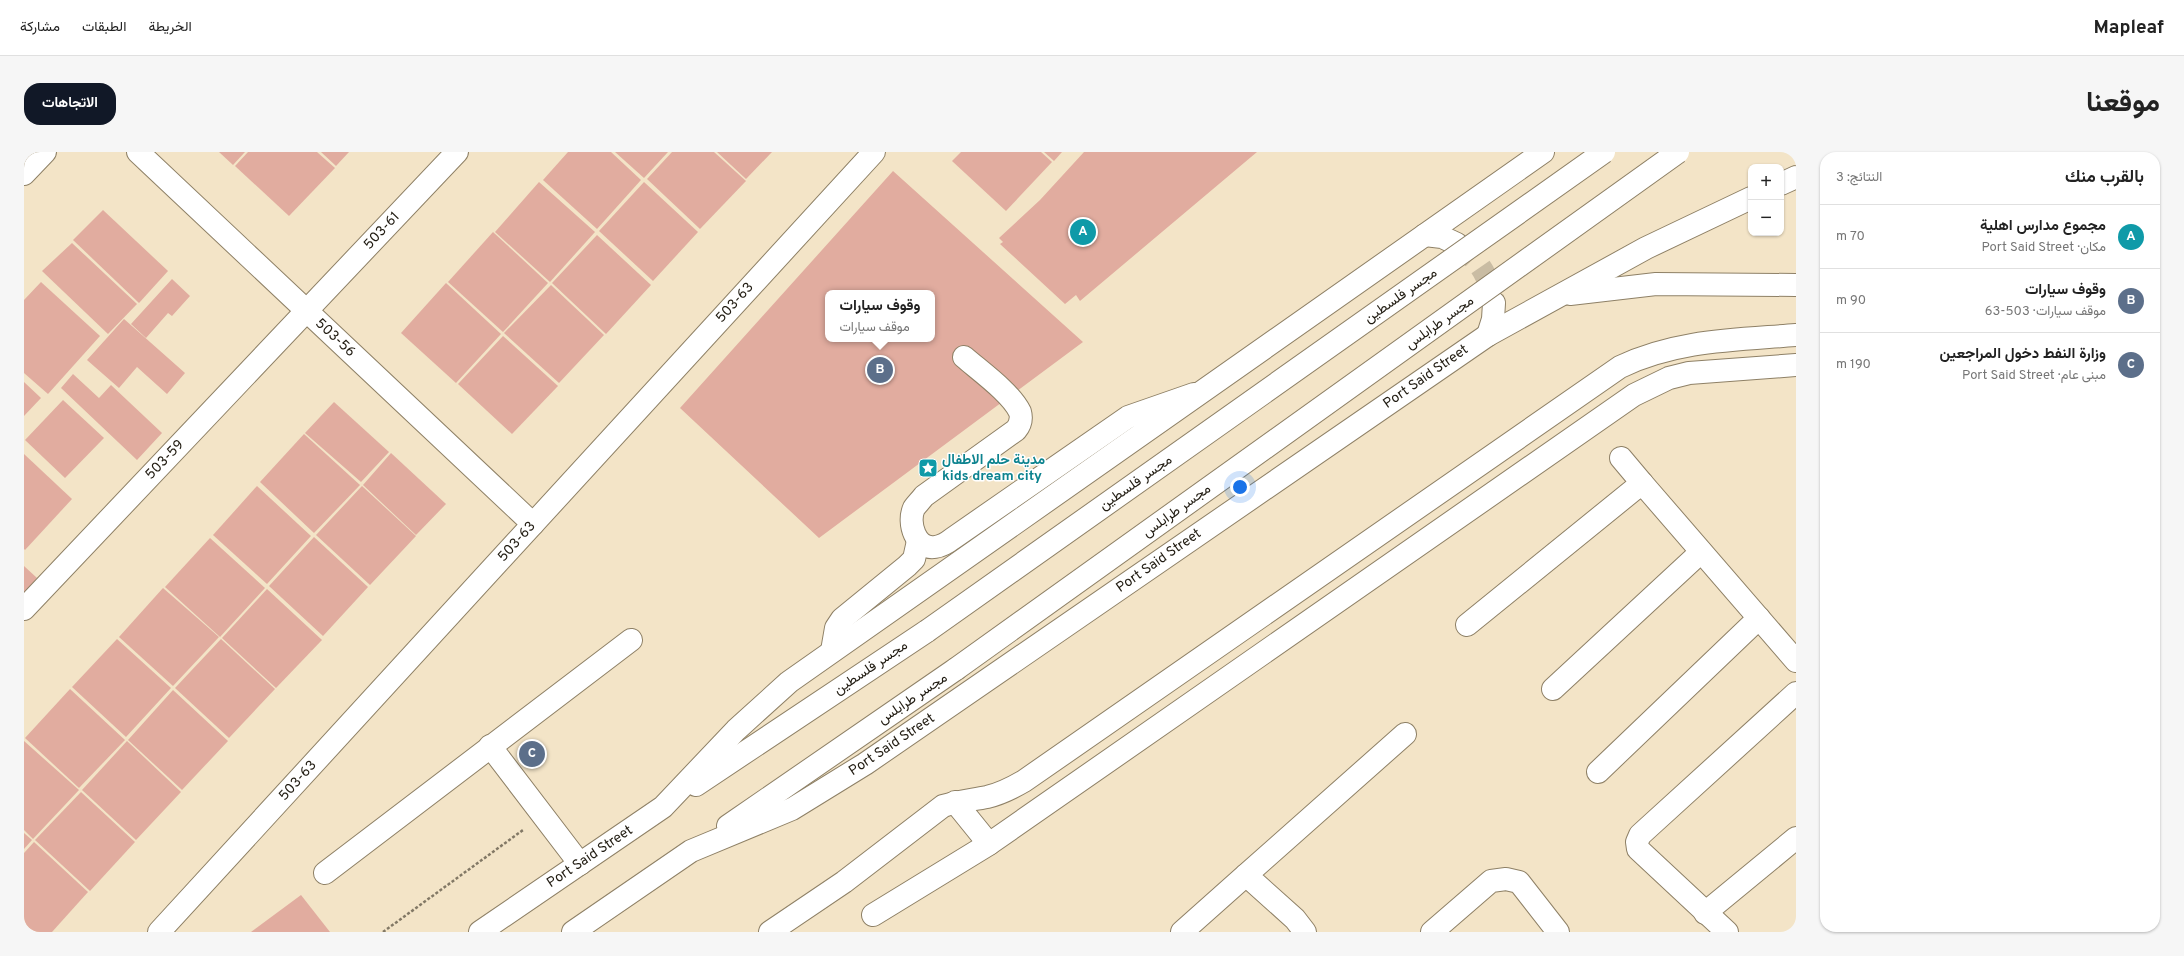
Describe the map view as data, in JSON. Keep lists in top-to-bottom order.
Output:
{
  "streets": {
    "main road": [
      "503-61",
      "مجسر فلسطين",
      "503-63",
      "مجسر طرابلس",
      "503-56",
      "Port Said Street",
      "503-59"
    ]
  },
  "crossings": [
    ["503-61", "503-56"],
    ["503-61", "503-59"],
    ["مجسر فلسطين", "Port Said Street"],
    ["503-63", "503-56"],
    ["مجسر طرابلس", "Port Said Street"],
    ["503-56", "503-59"]
  ],
  "places": {
    "place": ["مدينة حلم الاطفال kids dream city"]
  },
  "page": {
    "header": "Mapleaf",
    "nav": ["الخريطة", "الطبقات", "مشاركة"],
    "title": "موقعنا",
    "buttons": "الاتجاهات",
    "heading": ["بالقرب منك", "النتائج: 3"],
    "map_buttons": ["+", "−"],
    "list": [
      {
        "mark": "A",
        "name": "مجموع مدارس اهلية",
        "note": "مكان · Port Said Street",
        "value": "70 m"
      },
      {
        "mark": "B",
        "name": "وقوف سيارات",
        "note": "موقف سيارات · 503-63",
        "value": "90 m"
      },
      {
        "mark": "C",
        "name": "وزارة النفط دخول المراجعين",
        "note": "مبنى عام · Port Said Street",
        "value": "190 m"
      }
    ],
    "pins": ["A", "B", "C"],
    "popup": ["وقوف سيارات", "موقف سيارات"]
  }
}
